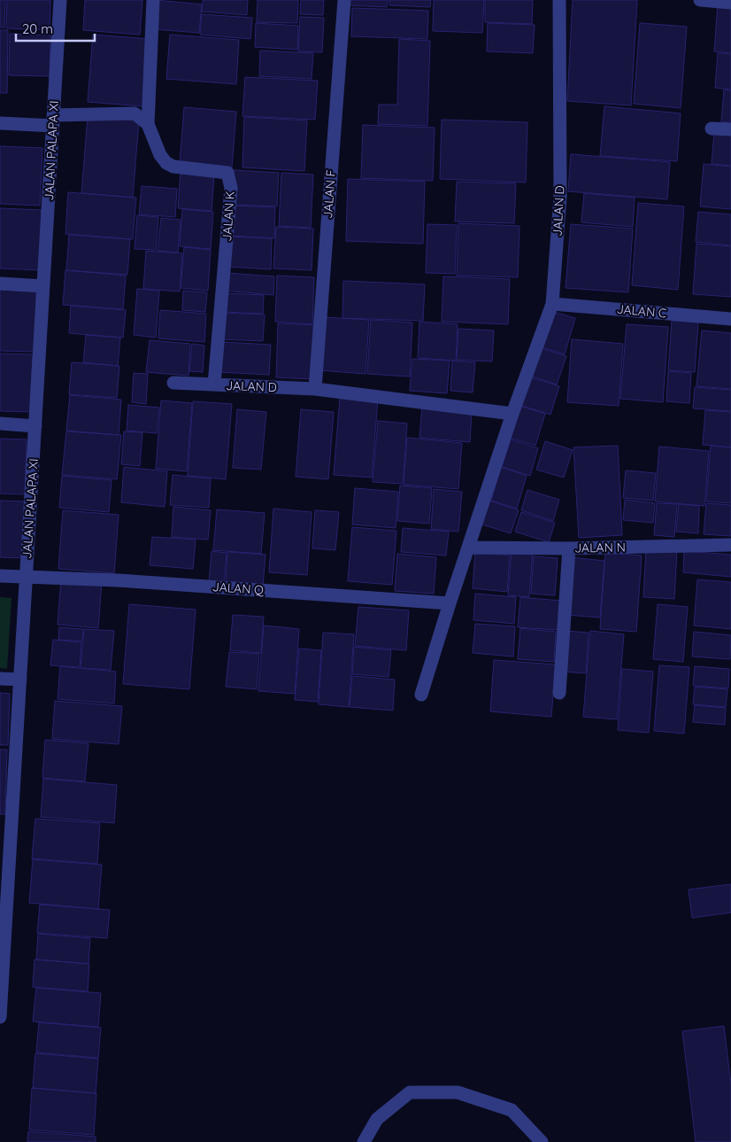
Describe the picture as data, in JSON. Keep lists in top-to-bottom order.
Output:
{
  "streets": {
    "street": [
      "JALAN PALAPA XI",
      "JALAN F",
      "JALAN D",
      "JALAN K",
      "JALAN C",
      "JALAN N",
      "JALAN Q"
    ]
  },
  "crossings": [
    ["JALAN PALAPA XI", "JALAN Q"],
    ["JALAN F", "JALAN D"],
    ["JALAN D", "JALAN K"],
    ["JALAN D", "JALAN C"],
    ["JALAN D", "JALAN N"],
    ["JALAN D", "JALAN Q"]
  ],
  "scale_bar": "20 m"
}
